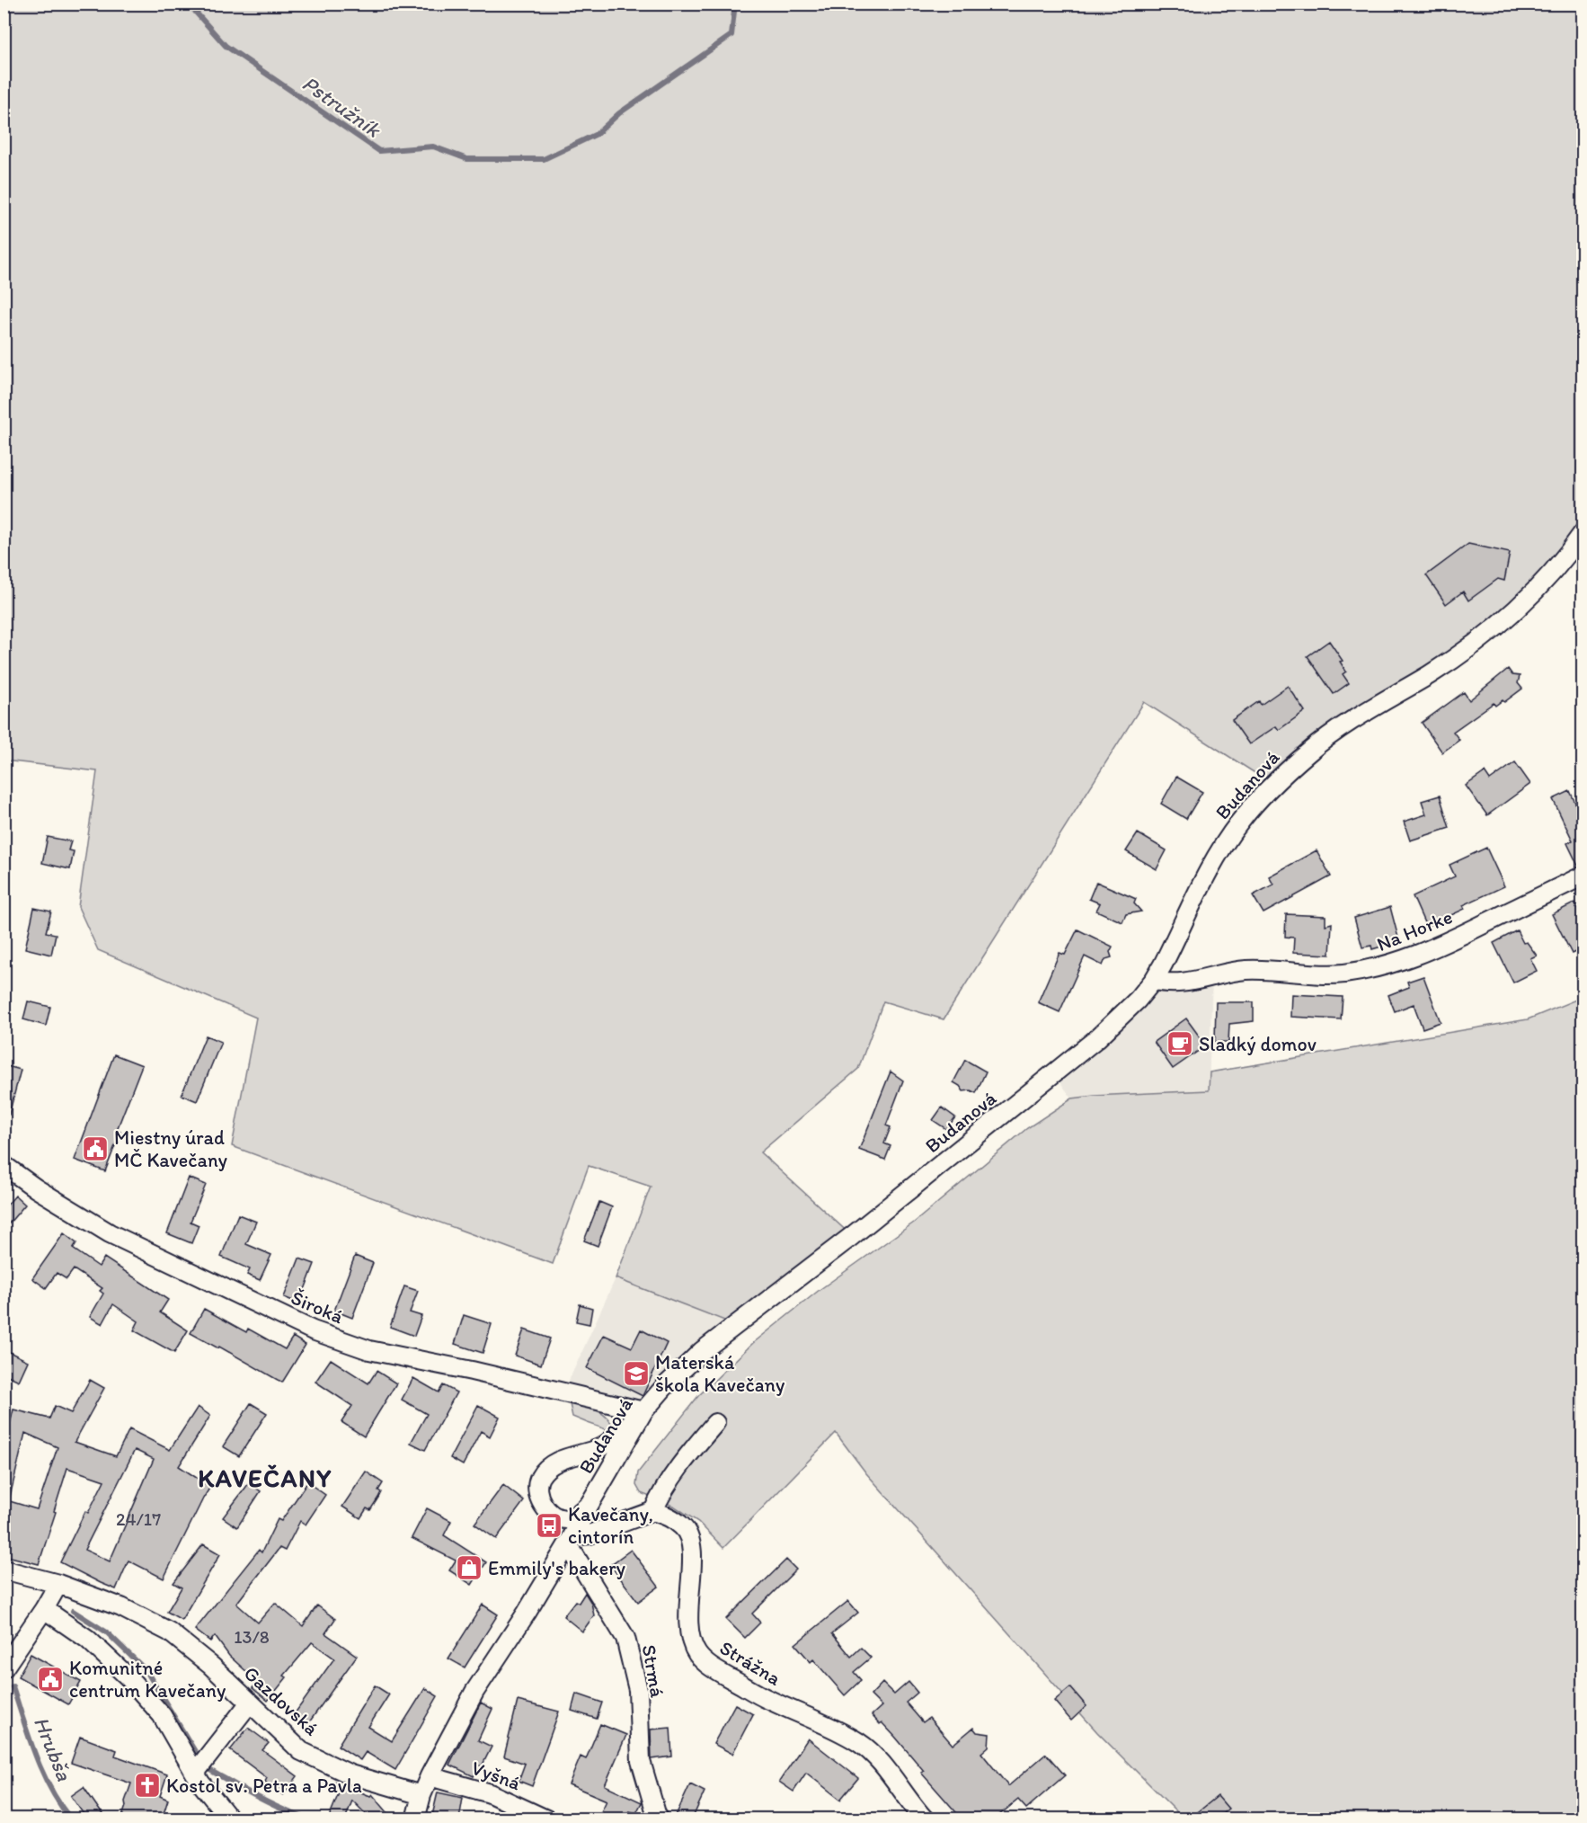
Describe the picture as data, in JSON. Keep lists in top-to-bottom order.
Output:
{
  "streets": {
    "street": [
      "Budanová",
      "Na Horke",
      "Široká",
      "Strážna",
      "Strmá",
      "Gazdovská",
      "Vyšná"
    ]
  },
  "crossings": [
    ["Budanová", "Na Horke"],
    ["Budanová", "Široká"],
    ["Budanová", "Strmá"],
    ["Budanová", "Gazdovská"],
    ["Budanová", "Vyšná"]
  ],
  "districts": ["KAVEČANY"],
  "water": ["Pstružník", "Hrubša"],
  "places": {
    "cafe": ["Sladký domov"],
    "public building": ["Miestny úrad MČ Kavečany", "Komunitné centrum Kavečany"],
    "school or university": ["Materská škola Kavečany"],
    "bus stop": ["Kavečany, cintorín"],
    "shop": ["Emmily's bakery"],
    "church": ["Kostol sv. Petra a Pavla"]
  },
  "house_numbers": ["24/17", "13/8"]
}
